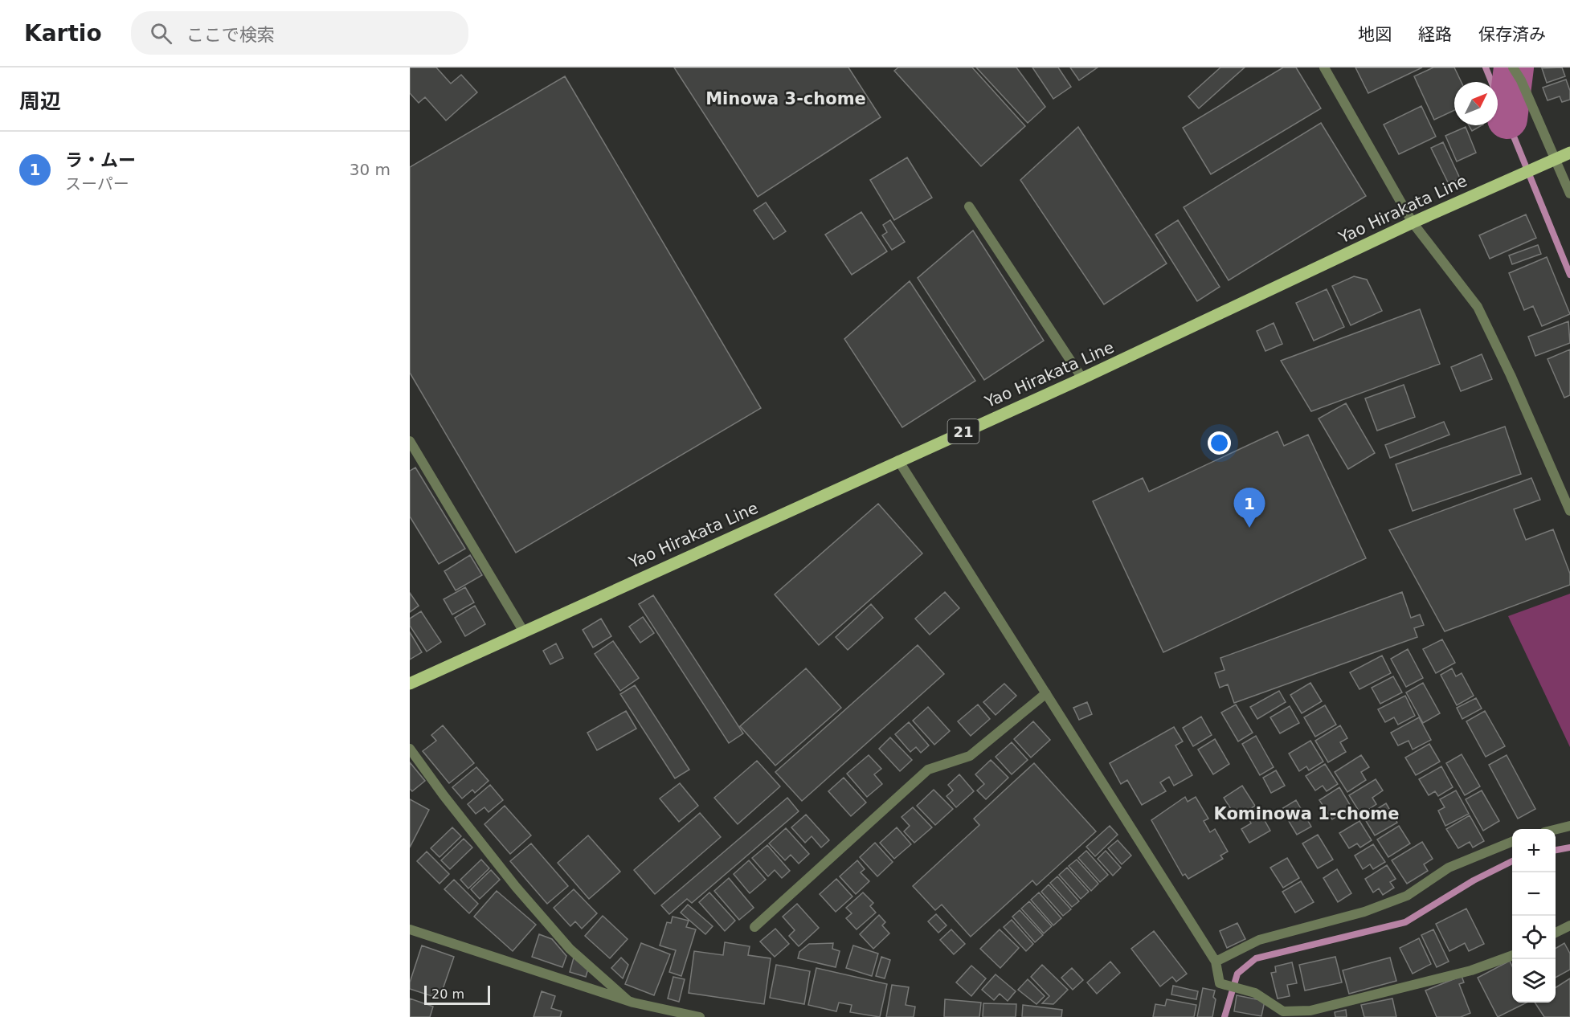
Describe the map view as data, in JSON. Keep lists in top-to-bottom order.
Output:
{
  "streets": {
    "main road": ["Yao Hirakata Line", "21"]
  },
  "districts": ["Minowa 3-chome", "Kominowa 1-chome"],
  "scale_bar": "20 m",
  "north": "top right",
  "page": {
    "header": "Kartio",
    "search": "ここで検索",
    "nav": ["地図", "経路", "保存済み"],
    "heading": "周辺",
    "list": [
      {
        "mark": "1",
        "name": "ラ・ムー",
        "note": "スーパー",
        "value": "30 m"
      }
    ],
    "pins": "1",
    "map_buttons": ["+", "−"],
    "scale": "20 m"
  }
}
